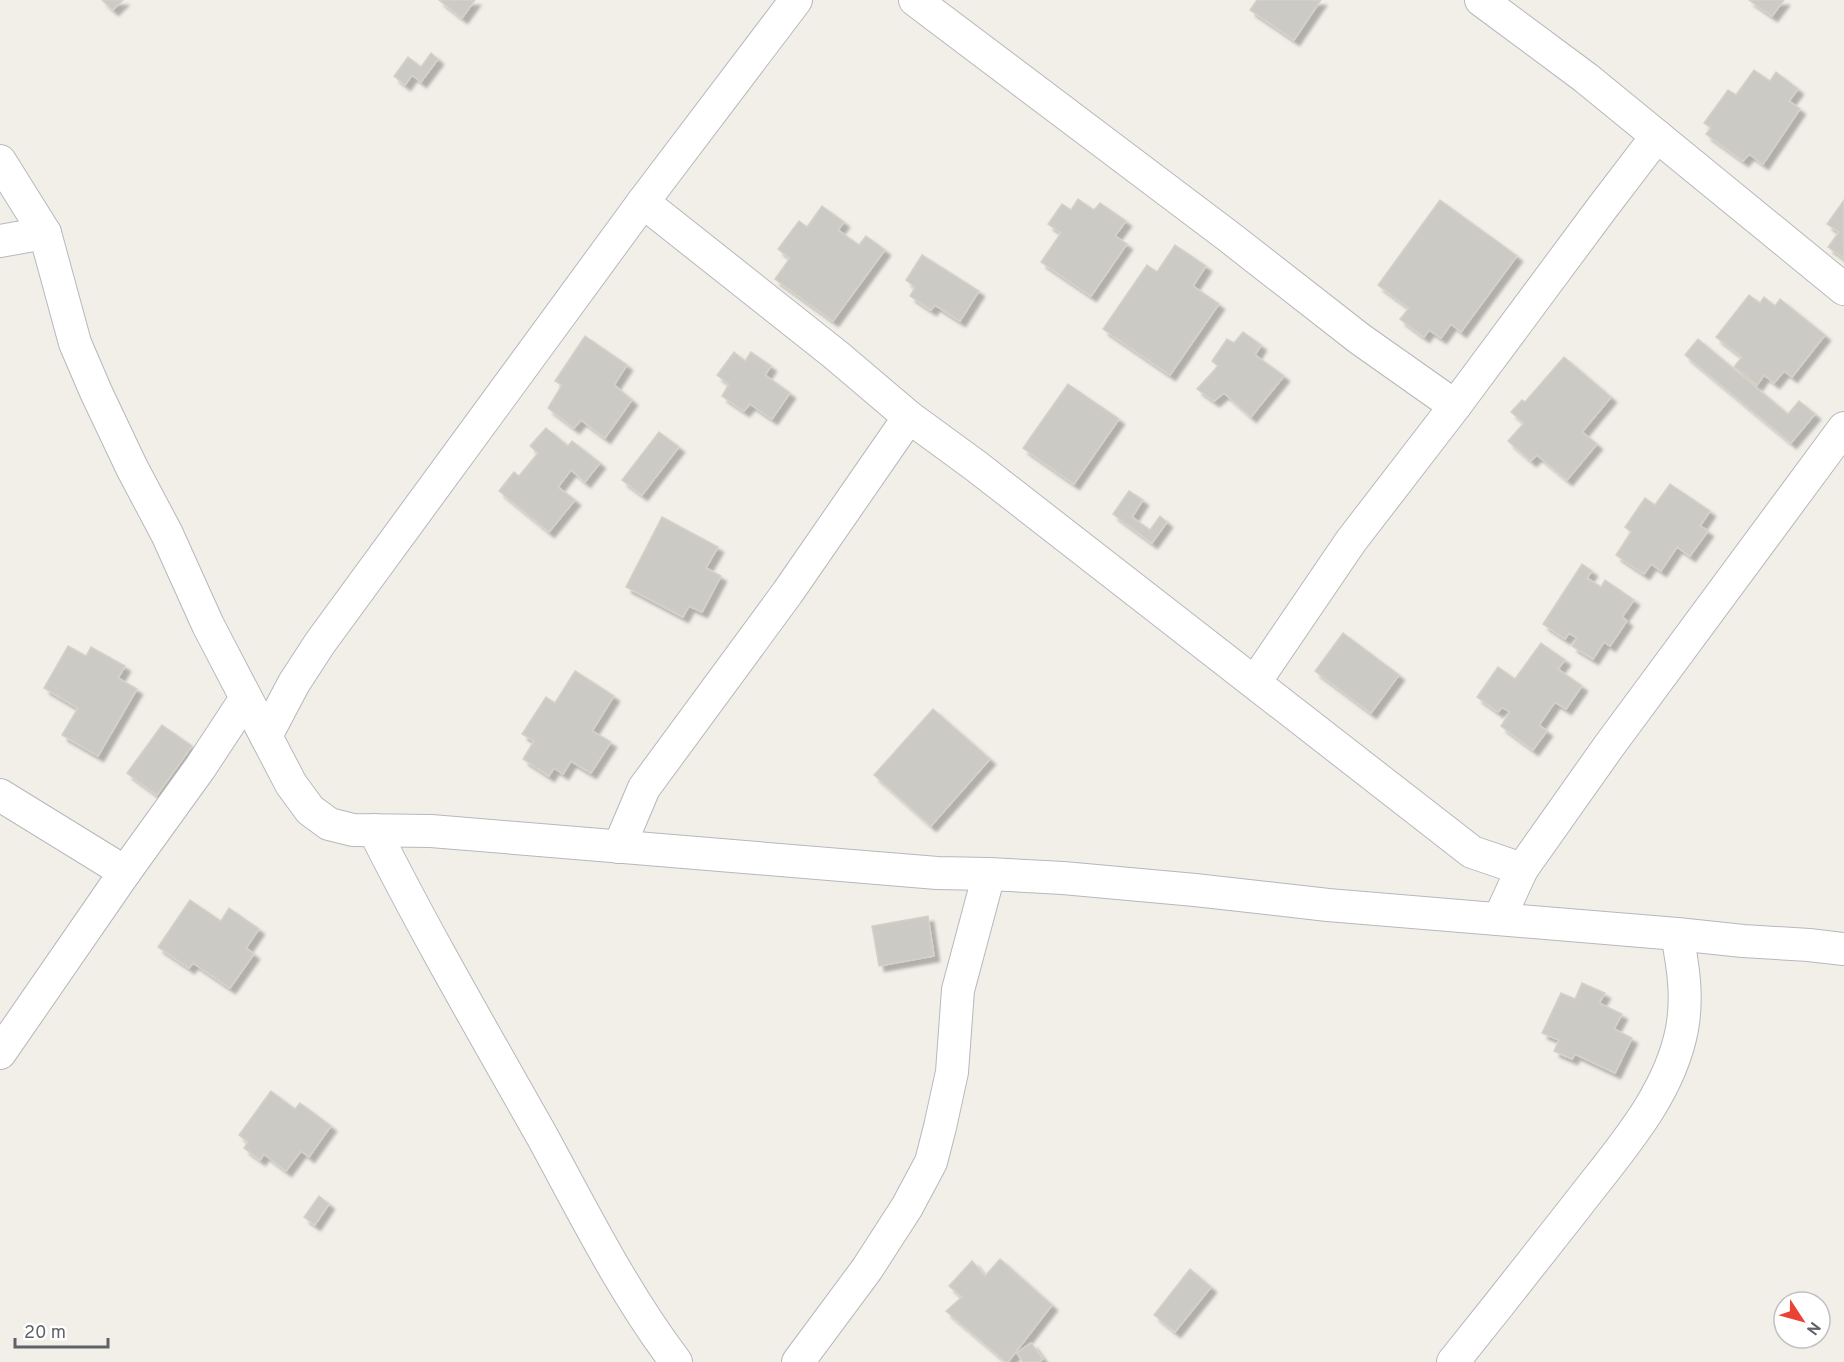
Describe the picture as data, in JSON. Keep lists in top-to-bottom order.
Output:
{
  "scale_bar": "20 m",
  "north": "bottom right"
}
